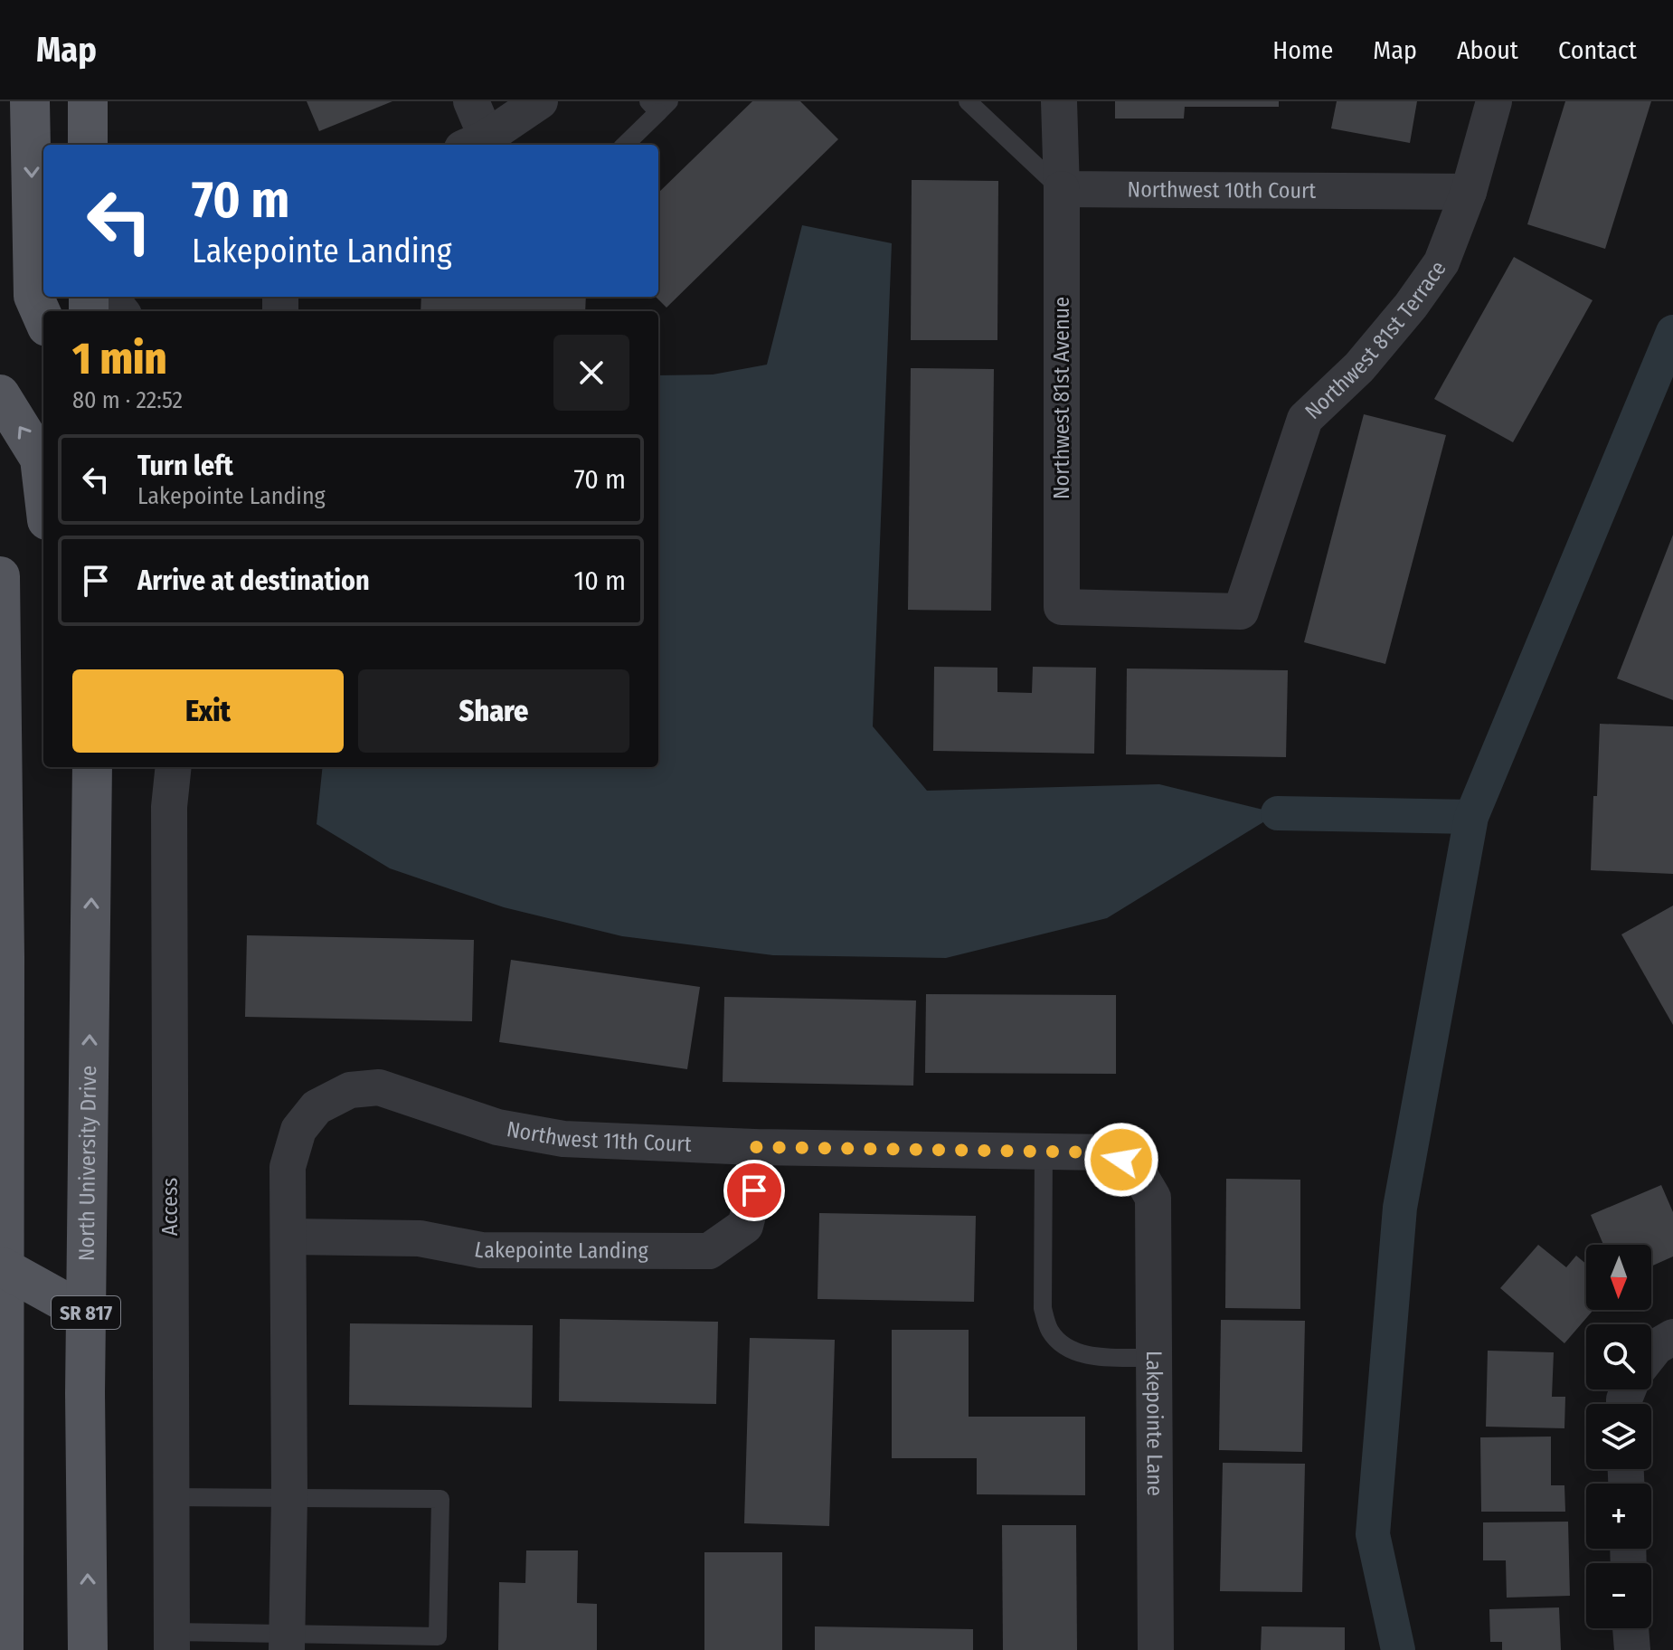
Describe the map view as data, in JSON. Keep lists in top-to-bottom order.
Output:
{
  "streets": {
    "main road": ["North University Drive", "SR 817"],
    "street": [
      "Northwest 10th Court",
      "Northwest 81st Terrace",
      "Northwest 81st Avenue",
      "Northwest 11th Court",
      "Access",
      "Lakepointe Landing",
      "Lakepointe Lane"
    ]
  },
  "crossings": [
    ["Northwest 10th Court", "Northwest 81st Terrace"],
    ["Northwest 10th Court", "Northwest 81st Avenue"],
    ["Northwest 81st Terrace", "Northwest 81st Avenue"],
    ["Northwest 11th Court", "Lakepointe Landing"],
    ["Northwest 11th Court", "Lakepointe Lane"]
  ],
  "north": "bottom",
  "page": {
    "header": "Map",
    "nav": [
      "Home",
      "Map",
      "About",
      "Contact"
    ],
    "turn": ["70 m", "Lakepointe Landing"],
    "heading": ["1 min", "80 m · 22:52"],
    "list": [
      {
        "name": "Turn left",
        "note": "Lakepointe Landing",
        "value": "70 m"
      },
      {
        "name": "Arrive at destination",
        "value": "10 m"
      }
    ],
    "buttons": ["Exit", "Share"],
    "map_buttons": ["+", "−"]
  }
}
